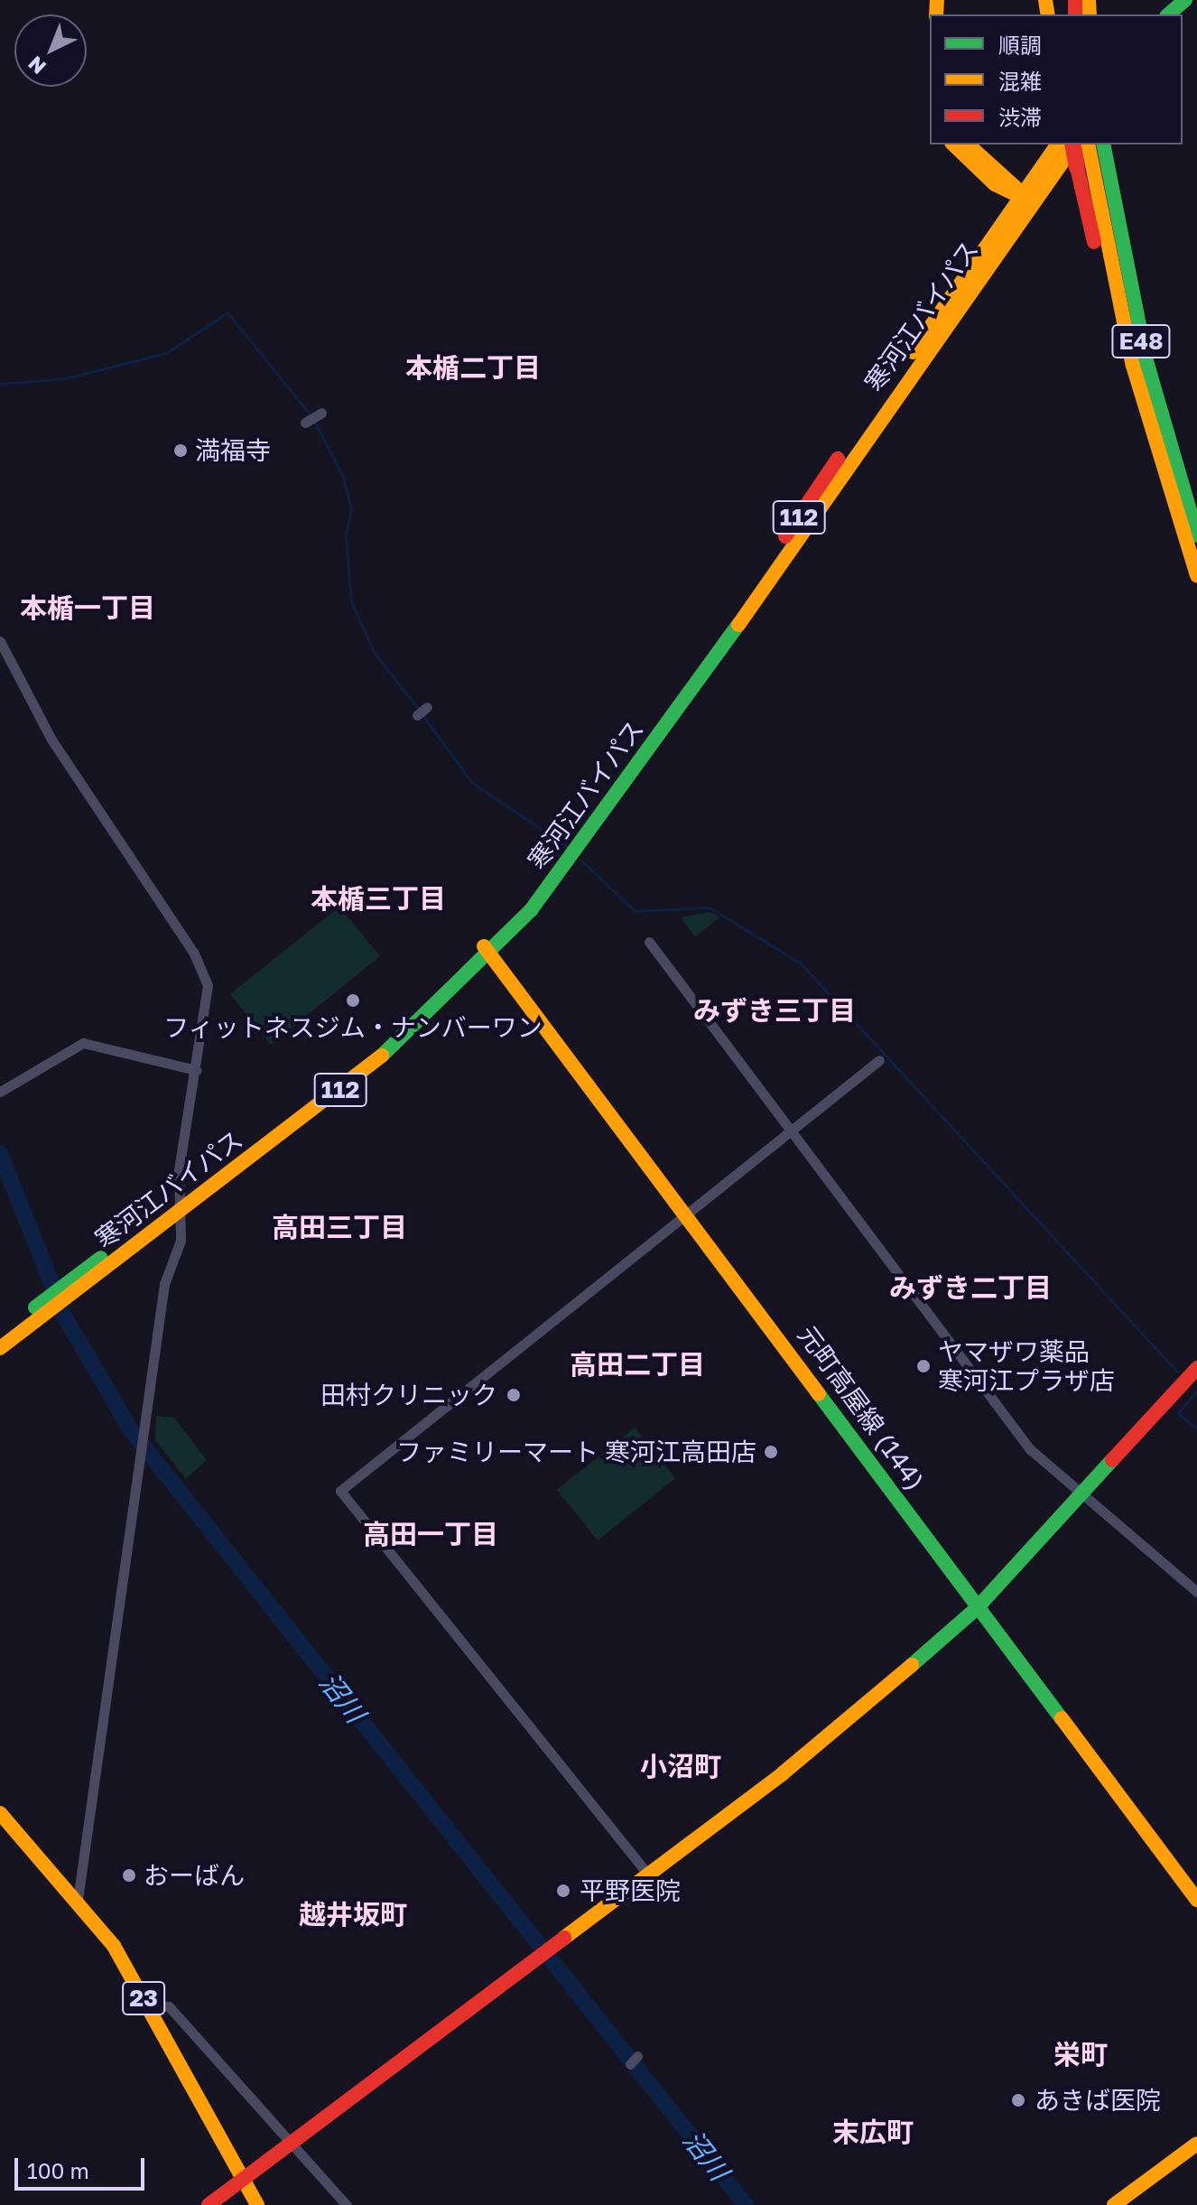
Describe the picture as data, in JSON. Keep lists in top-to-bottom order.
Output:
{
  "streets": {
    "main road": [
      "寒河江バイパス",
      "E48",
      "112",
      "元町高屋線 (144)",
      "23"
    ]
  },
  "crossings": [
    ["寒河江バイパス", "E48"],
    ["寒河江バイパス", "元町高屋線 (144)"]
  ],
  "districts": [
    "本楯二丁目",
    "本楯一丁目",
    "本楯三丁目",
    "みずき三丁目",
    "高田三丁目",
    "みずき二丁目",
    "高田二丁目",
    "高田一丁目",
    "小沼町",
    "越井坂町",
    "栄町",
    "末広町"
  ],
  "water": ["沼川"],
  "places": [
    "満福寺",
    "フィットネスジム・ナンバーワン",
    "ヤマザワ薬品 寒河江プラザ店",
    "田村クリニック",
    "ファミリーマート 寒河江高田店",
    "おーばん",
    "平野医院",
    "あきば医院"
  ],
  "legend": ["順調", "混雑", "渋滞"],
  "scale_bar": "100 m",
  "north": "bottom left"
}
